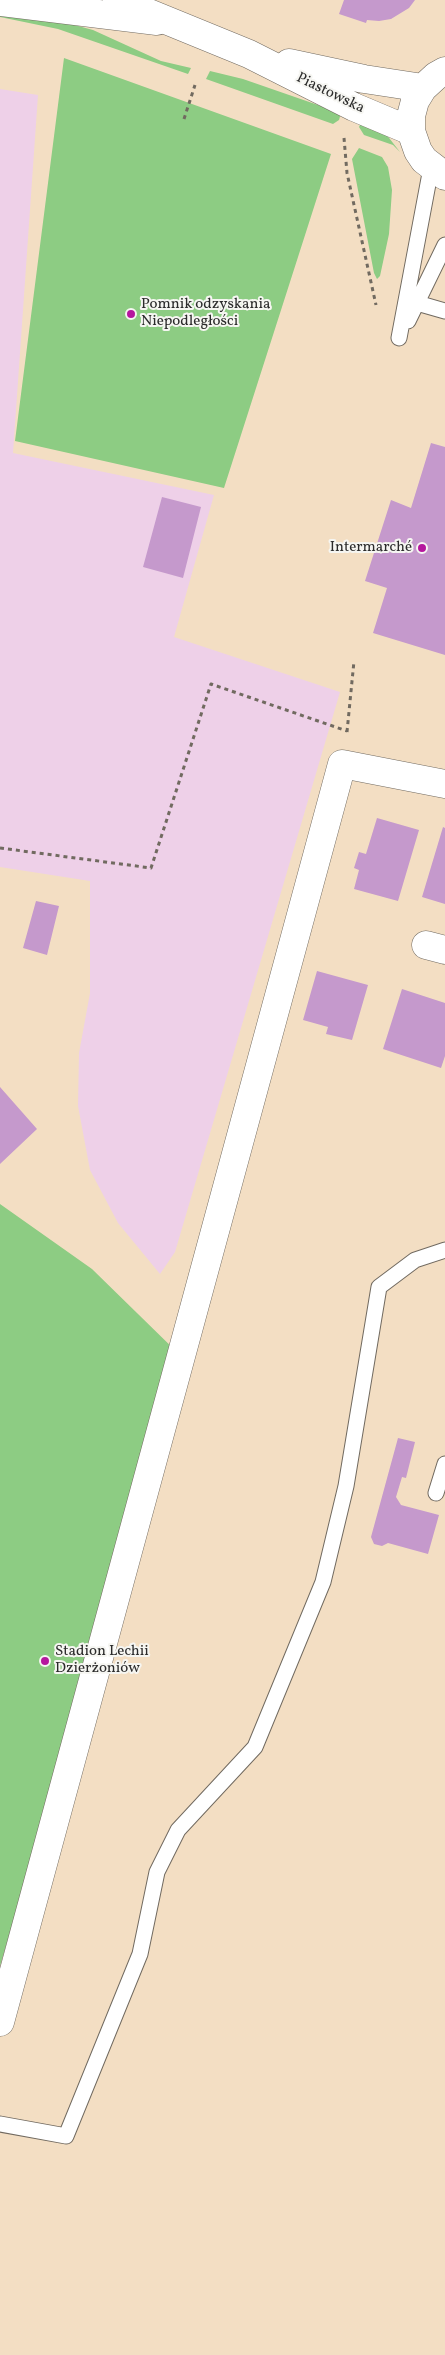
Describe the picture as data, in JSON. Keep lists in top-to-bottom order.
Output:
{
  "streets": {
    "street": ["Piastowska"]
  },
  "places": ["Pomnik odzyskania Niepodległości", "Intermarché", "Stadion Lechii Dzierżoniów"]
}
